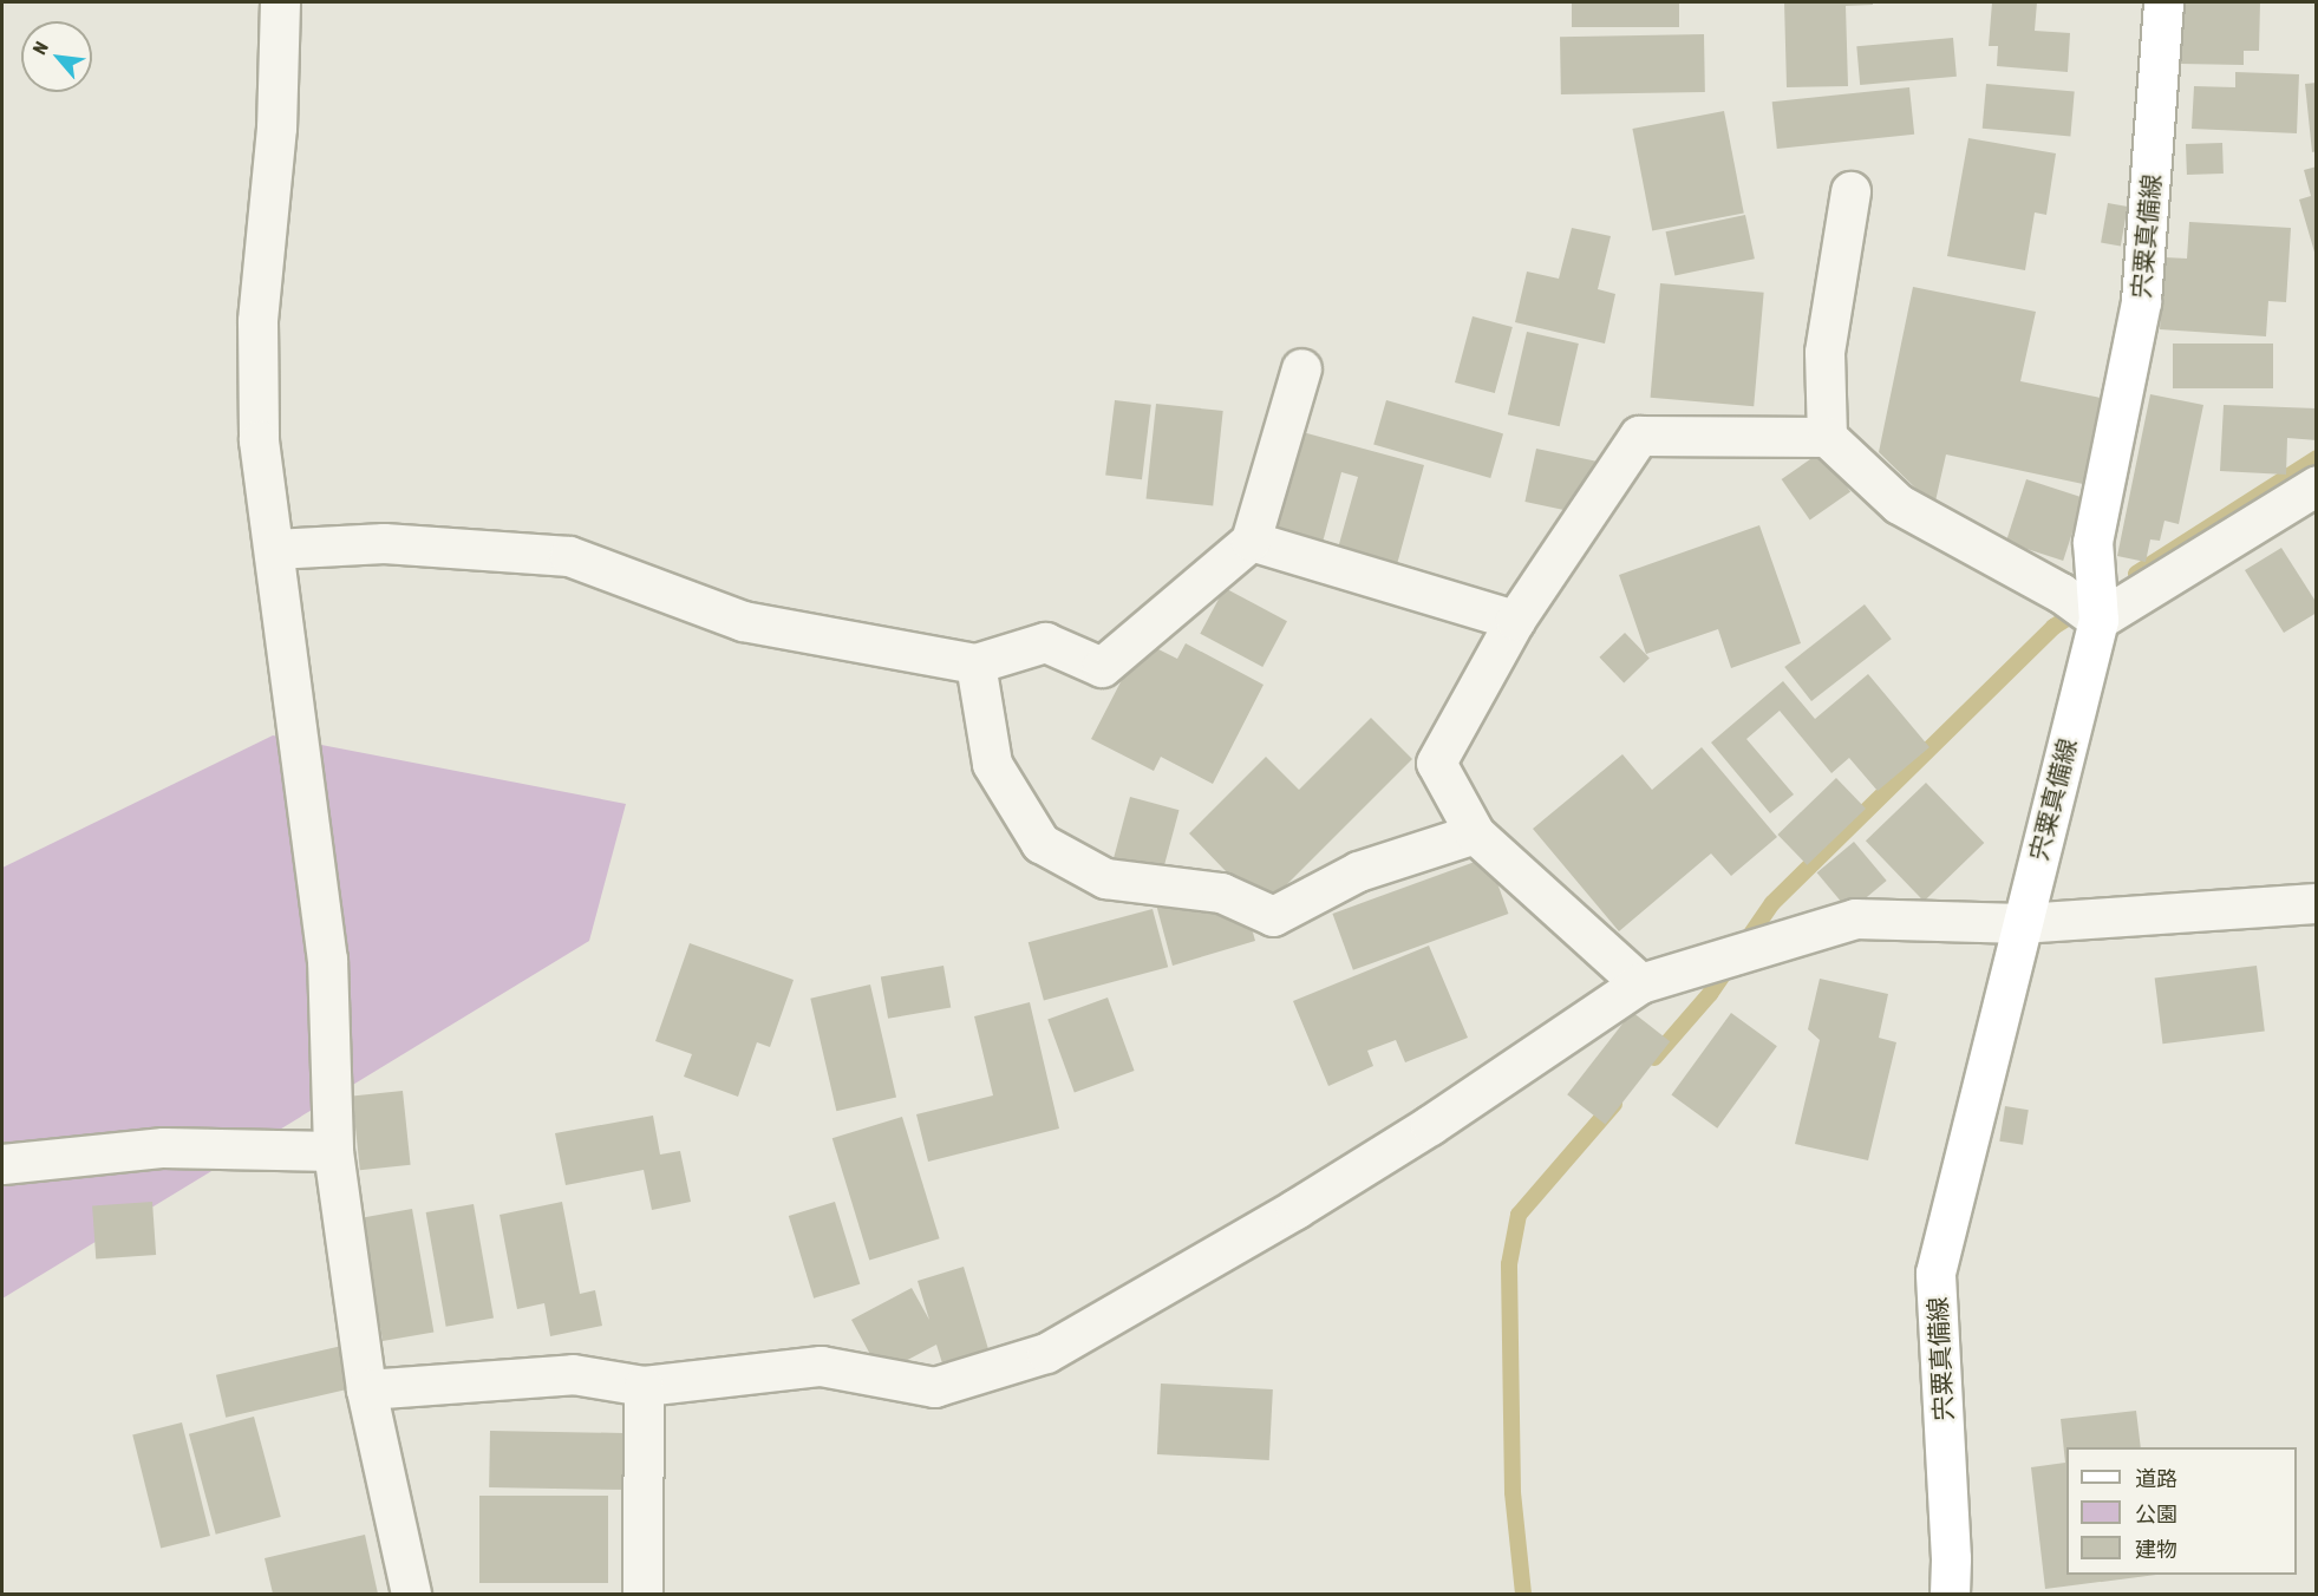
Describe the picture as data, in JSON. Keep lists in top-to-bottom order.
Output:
{
  "streets": {
    "main road": ["宍粟真備線"]
  },
  "legend": ["道路", "公園", "建物"],
  "north": "top left"
}
